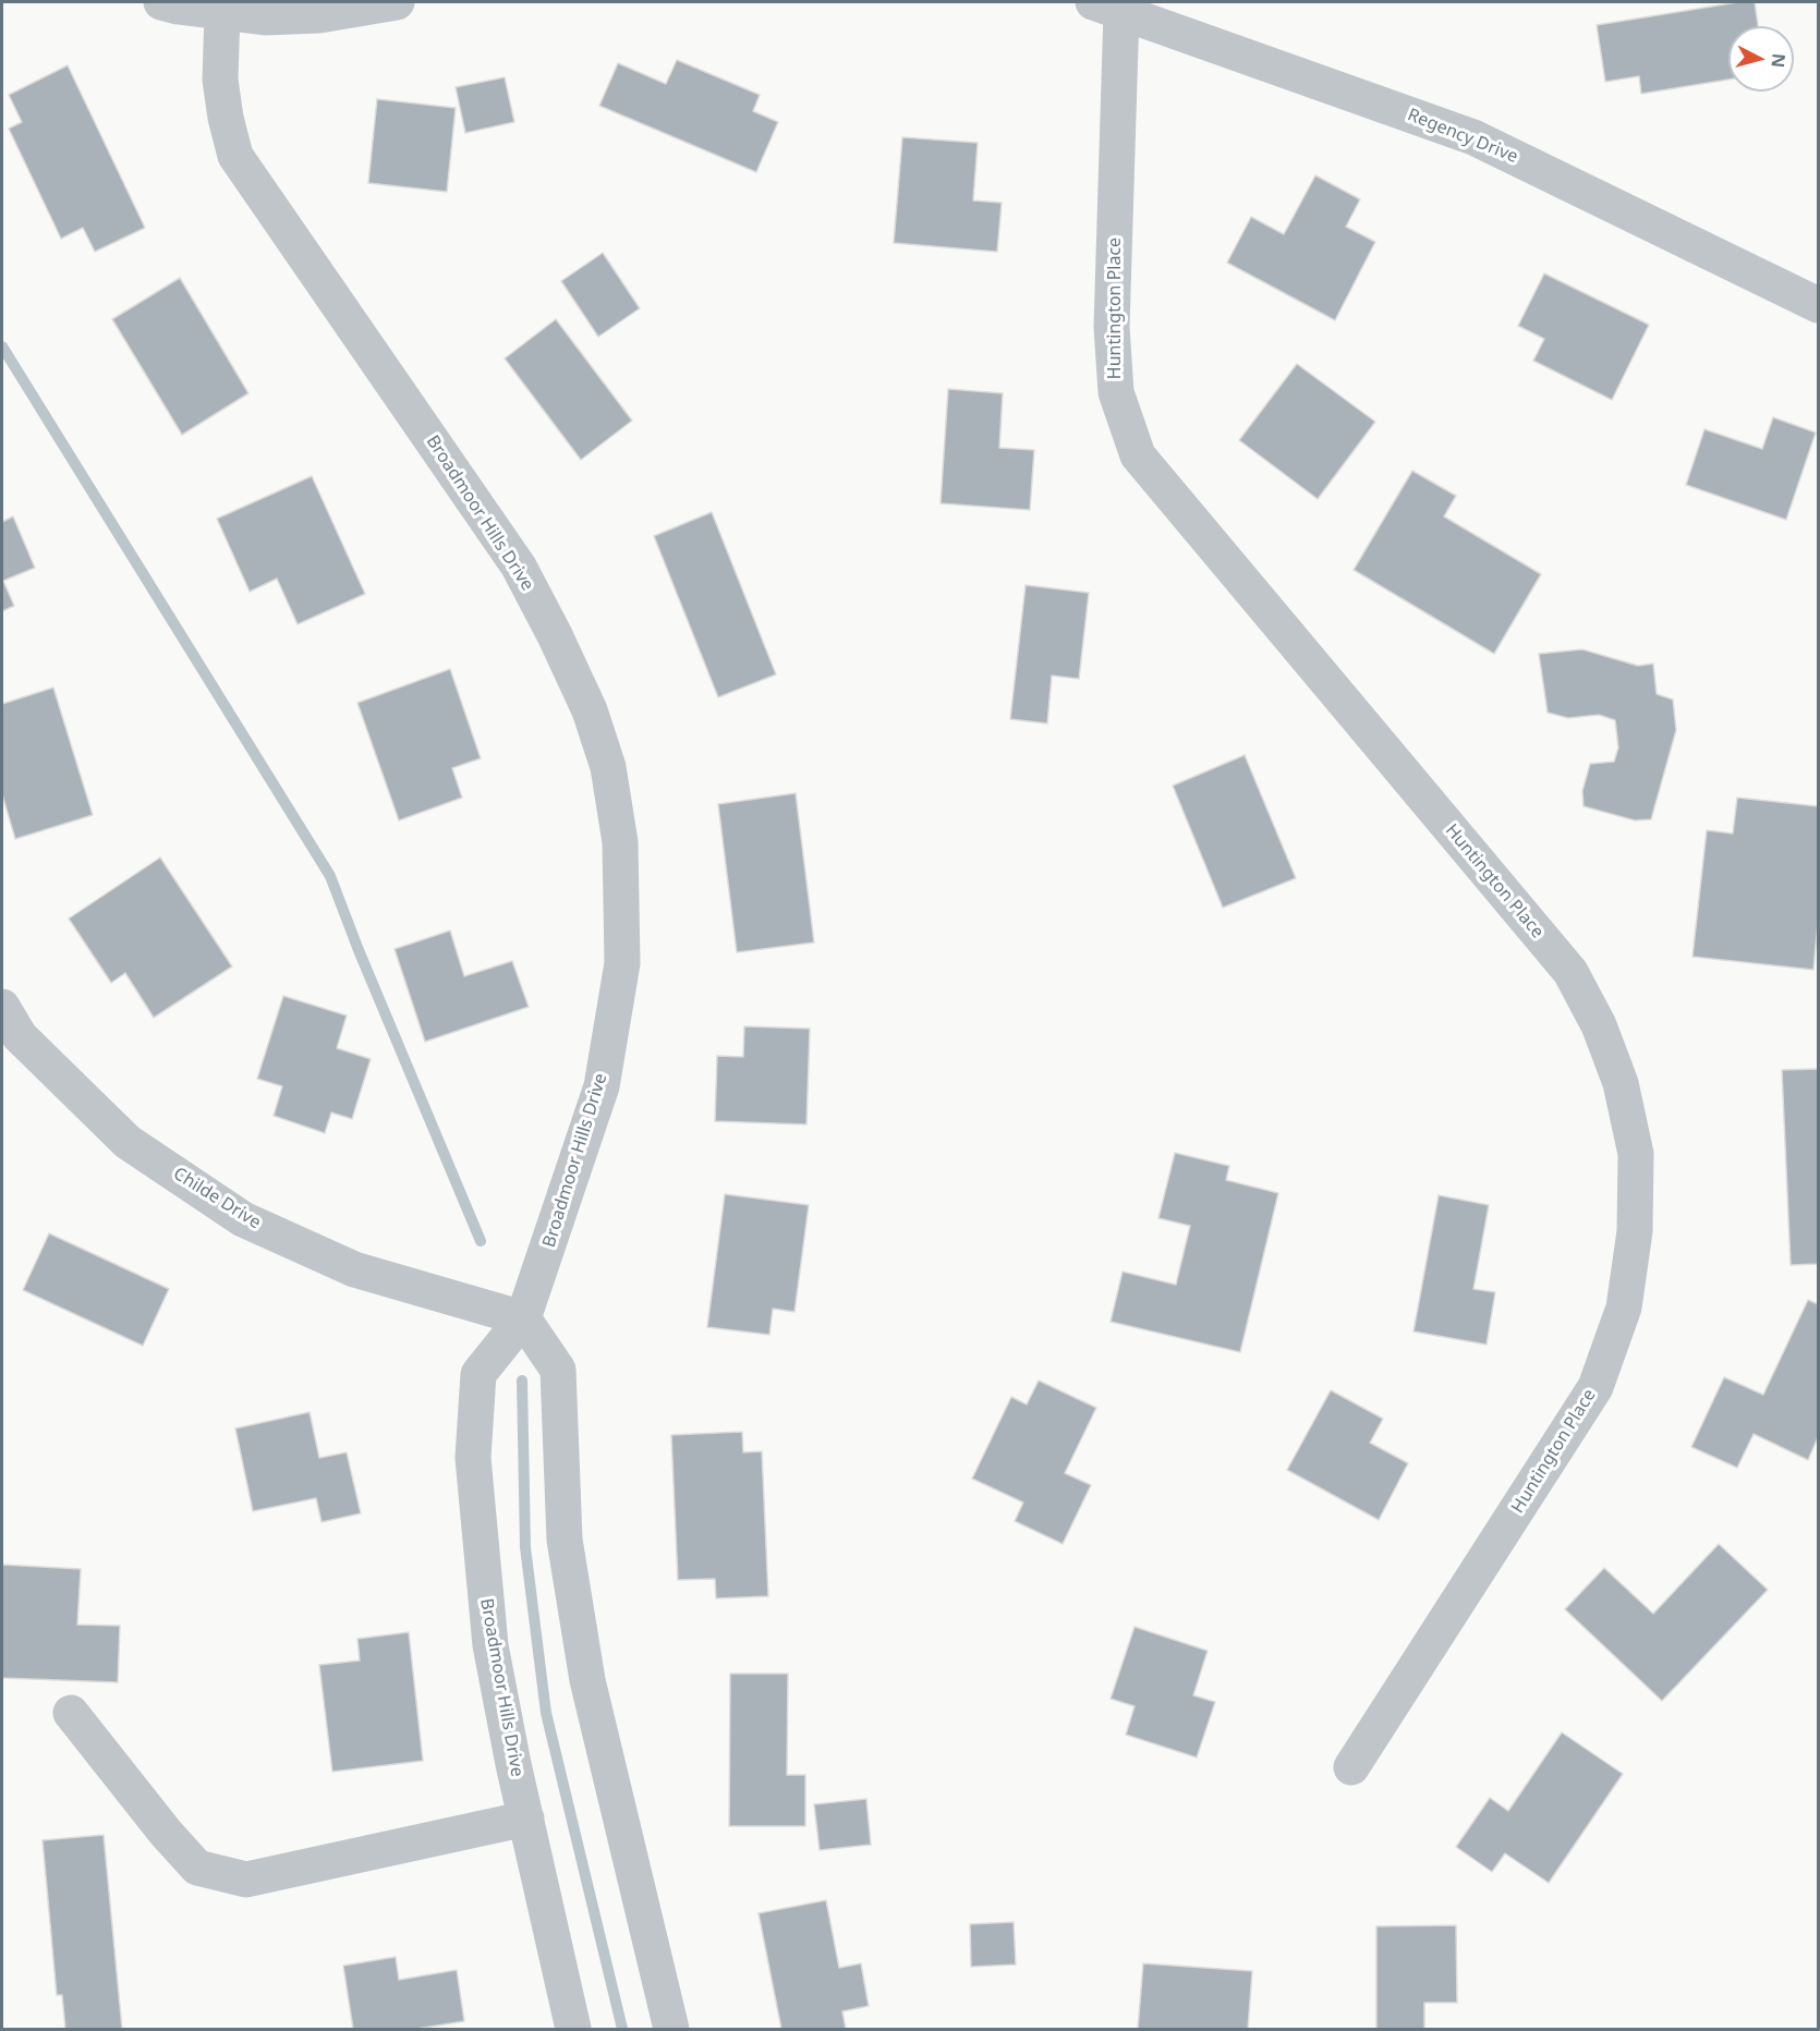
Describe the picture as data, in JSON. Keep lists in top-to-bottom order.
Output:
{
  "streets": {
    "street": [
      "Regency Drive",
      "Huntington Place",
      "Broadmoor Hills Drive",
      "Childe Drive"
    ]
  },
  "crossings": [
    ["Regency Drive", "Huntington Place"],
    ["Broadmoor Hills Drive", "Childe Drive"]
  ],
  "north": "right"
}
